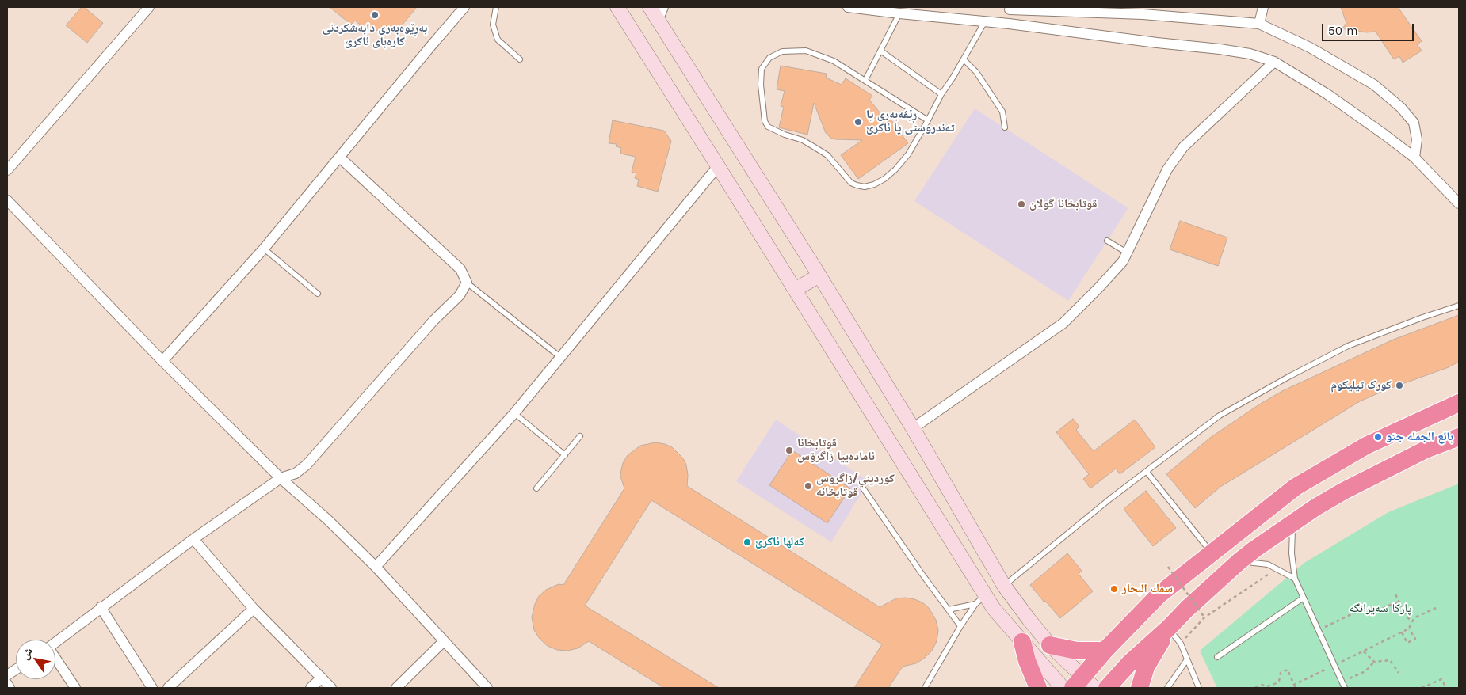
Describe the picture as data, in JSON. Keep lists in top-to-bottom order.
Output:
{
  "parks": ["پارکا سەیرانگه"],
  "places": [
    "بەڕێوەبەری دابەشکردنی کارەبای ئاکرێ",
    "ڕێڤەبەری یا تەندروستی یا ئاکرێ",
    "قوتابخانا گولان",
    "کورک تيليكوم",
    "بائع الجملە جتو",
    "قوتابخانا ئامادەییا زاگرۆس",
    "كورديني/زاگروس قوتابخانه‌",
    "کەلها ئاکرێ",
    "سمك البحار"
  ],
  "scale_bar": "50 m",
  "north": "top left"
}
